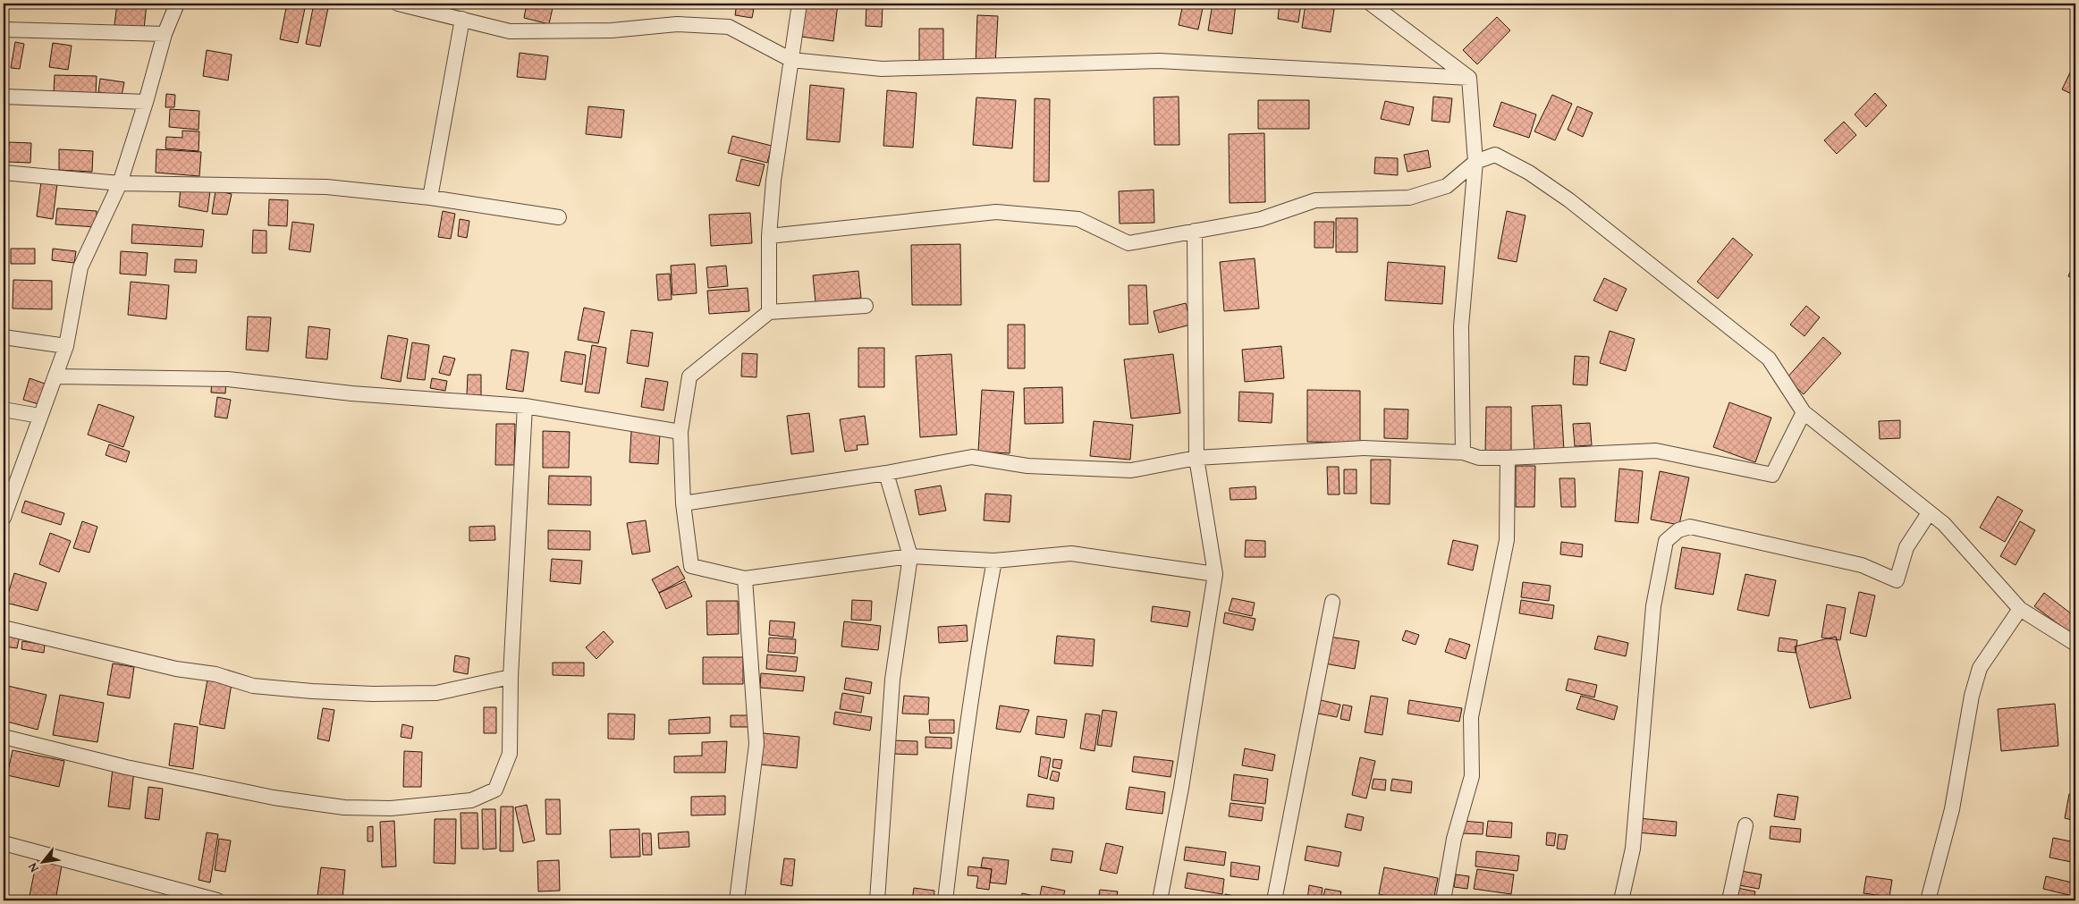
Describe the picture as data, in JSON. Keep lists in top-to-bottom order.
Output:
{
  "north": "bottom left"
}
